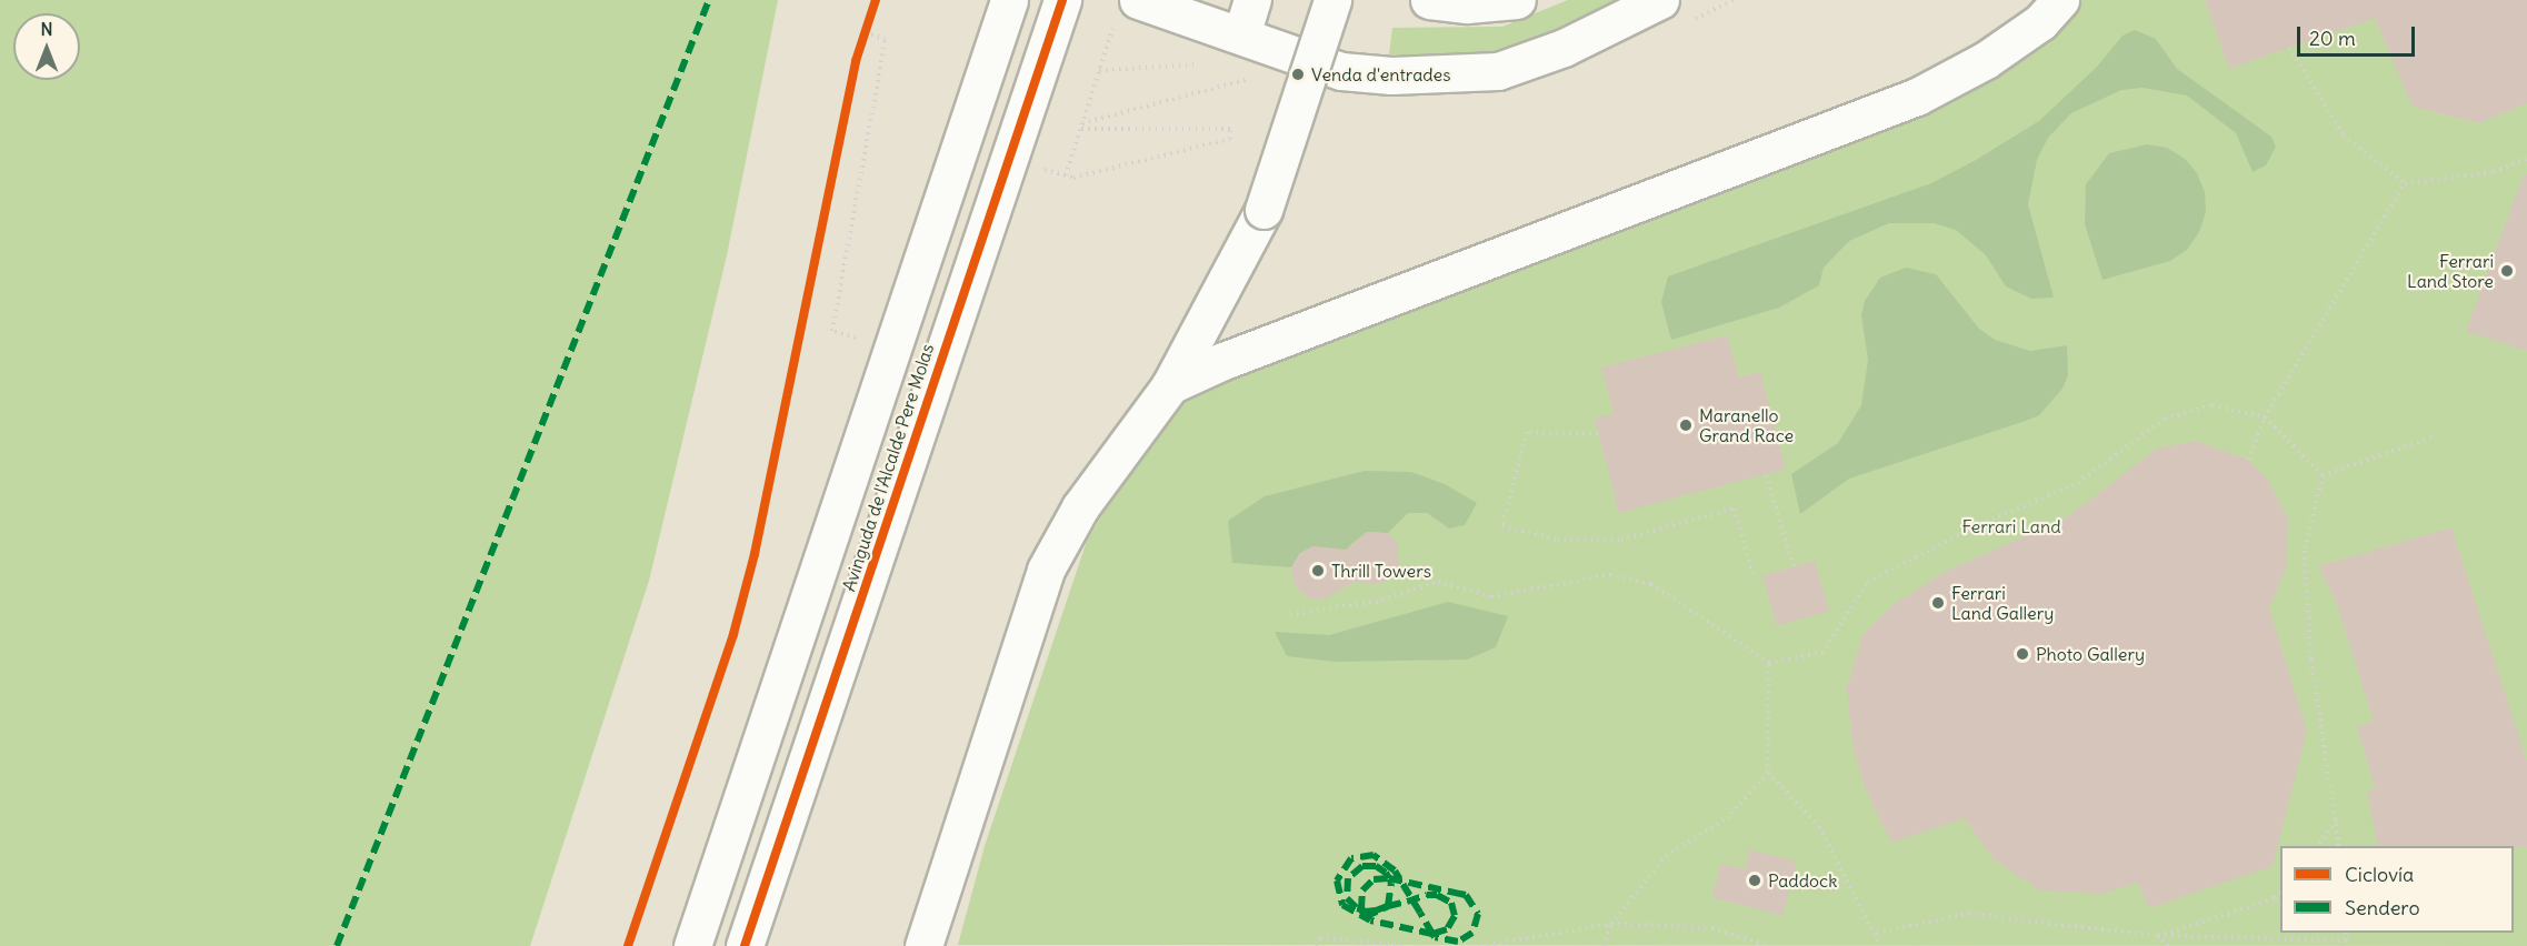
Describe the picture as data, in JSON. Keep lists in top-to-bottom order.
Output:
{
  "streets": {
    "street": ["Avinguda de l'Alcalde Pere Molas"]
  },
  "parks": ["Ferrari Land"],
  "places": [
    "Venda d'entrades",
    "Ferrari Land Store",
    "Maranello Grand Race",
    "Thrill Towers",
    "Ferrari Land Gallery",
    "Photo Gallery",
    "Paddock"
  ],
  "legend": ["Ciclovía", "Sendero"],
  "scale_bar": "20 m",
  "north": "top"
}
